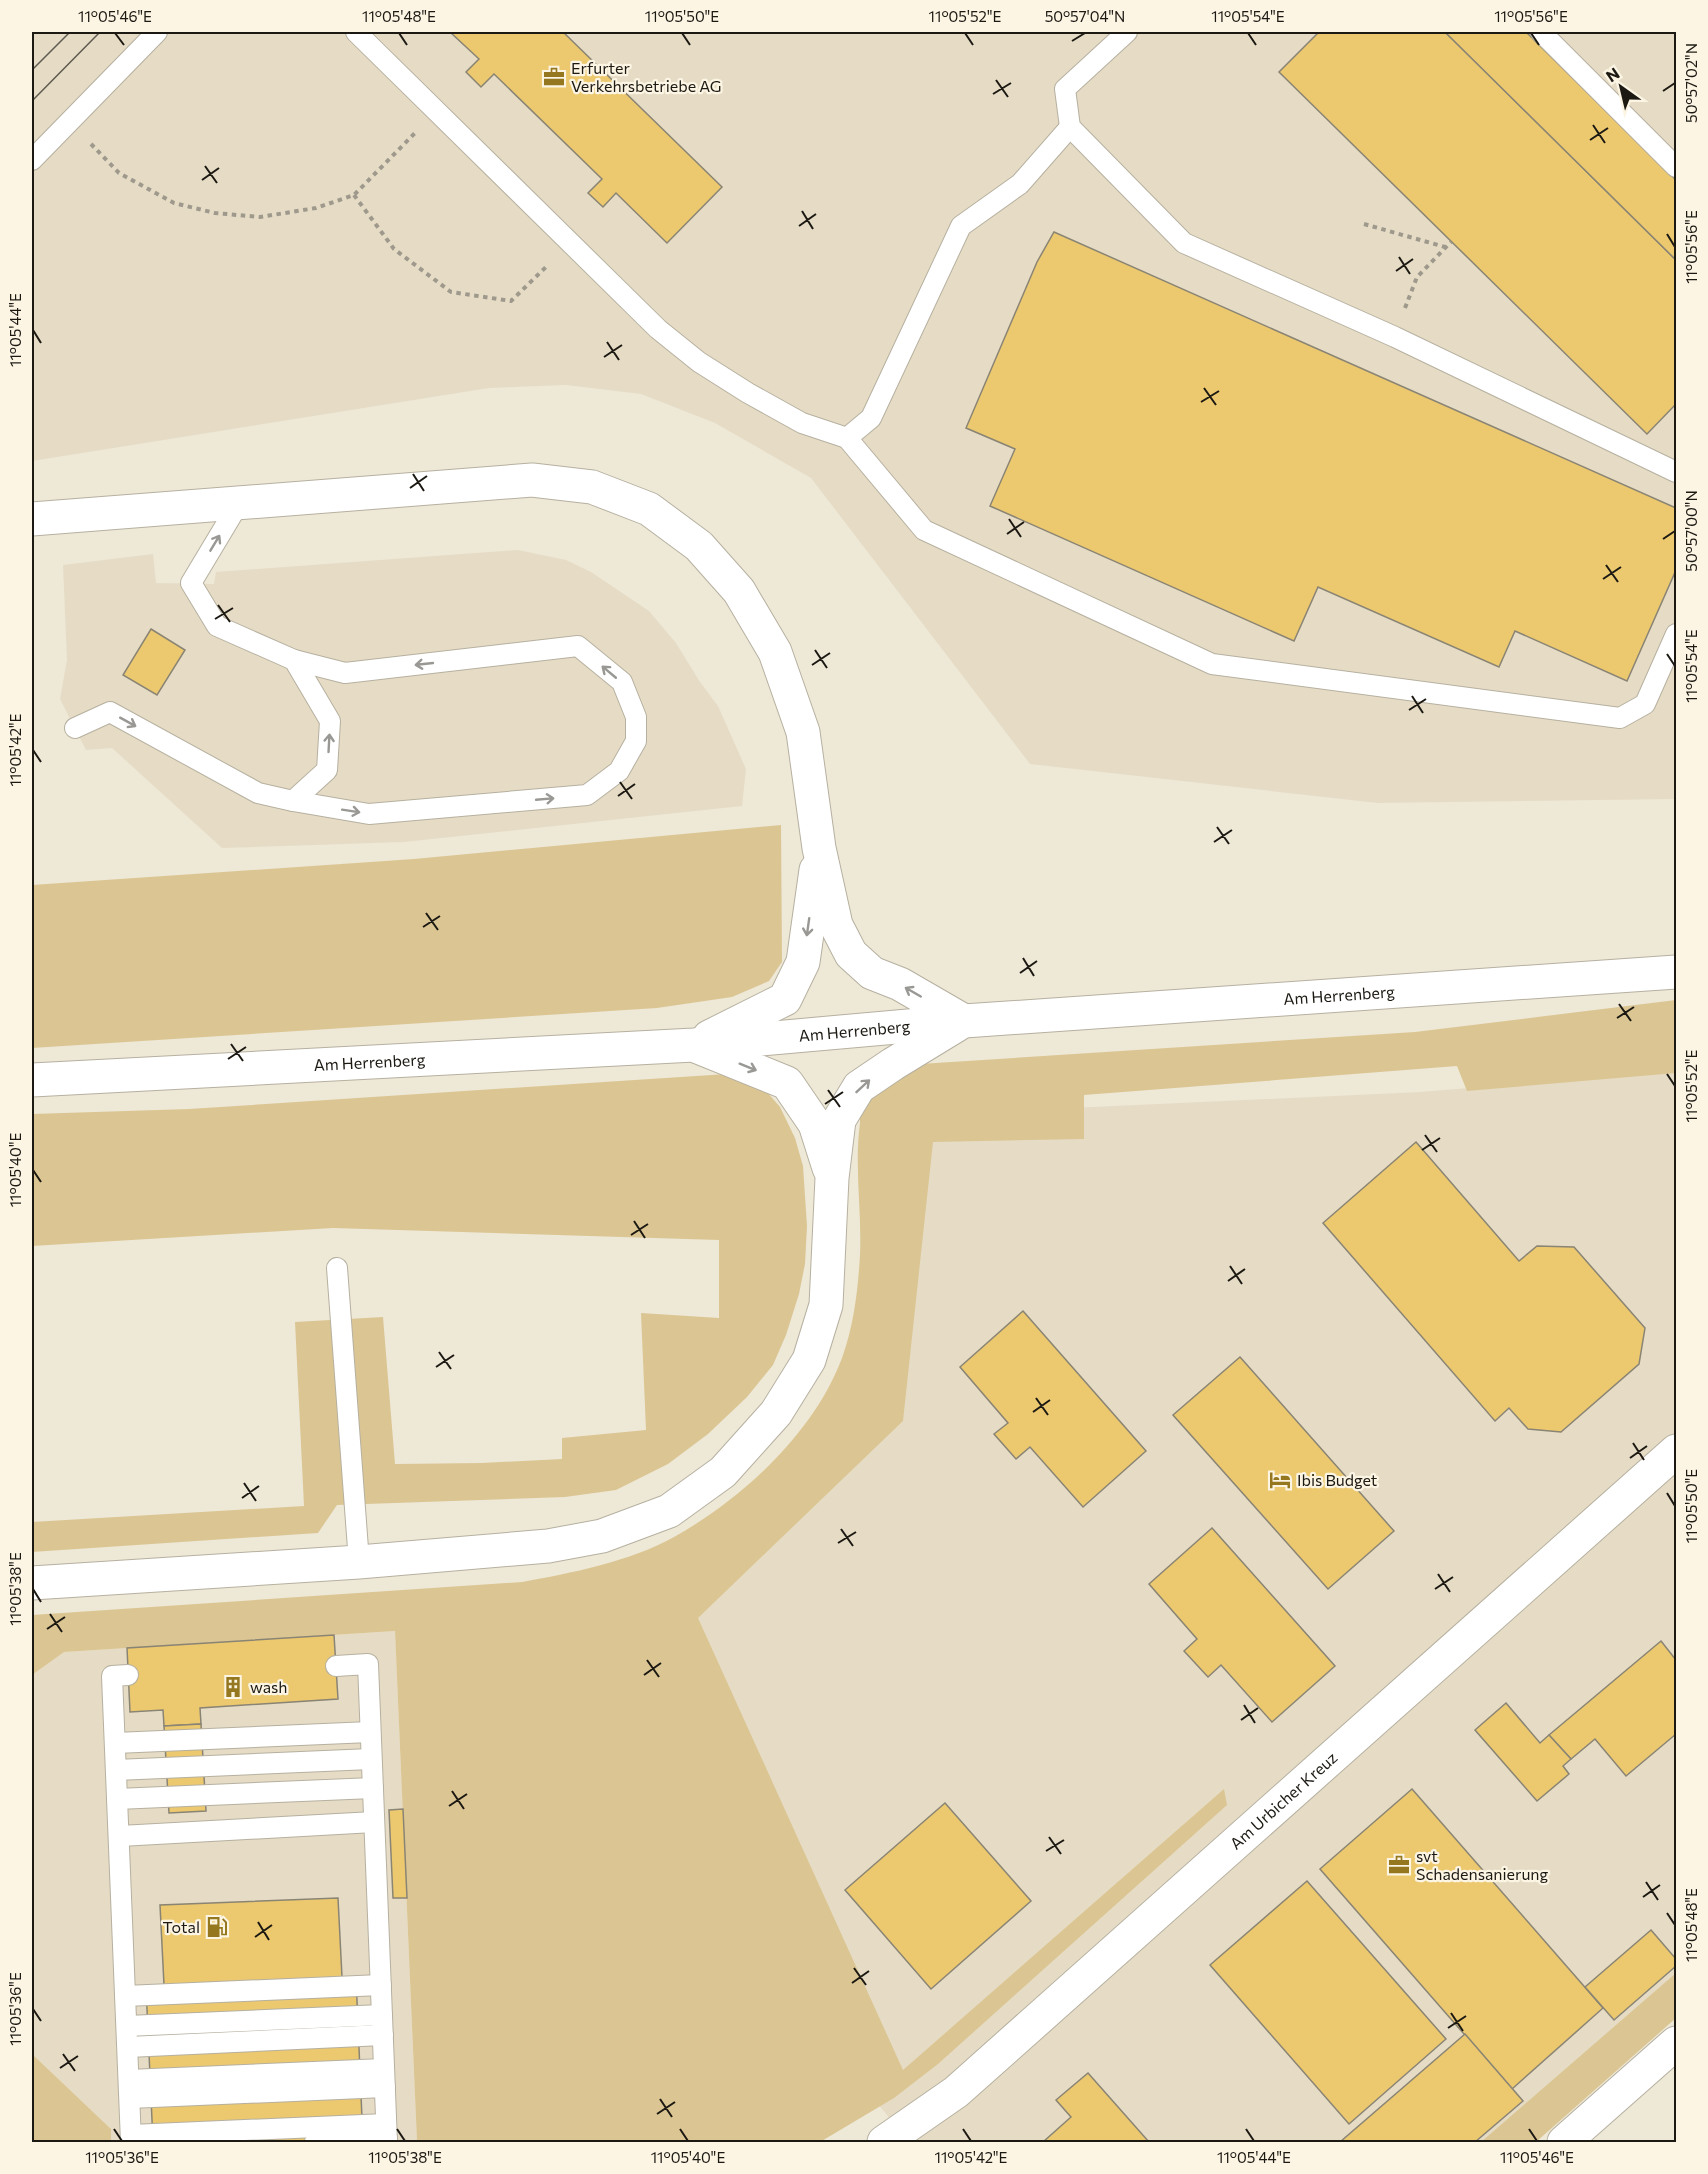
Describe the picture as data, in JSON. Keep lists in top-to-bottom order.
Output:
{
  "streets": {
    "main road": ["Am Herrenberg", "Am Urbicher Kreuz"]
  },
  "places": {
    "office": ["Erfurter Verkehrsbetriebe AG", "svt Schadensanierung"],
    "hotel": ["Ibis Budget"],
    "building": ["wash"],
    "fuel station": ["Total"]
  },
  "north": "top left",
  "coordinates": [
    "11°05'46\"E",
    "11°05'48\"E",
    "11°05'50\"E",
    "11°05'52\"E",
    "50°57'04\"N",
    "11°05'54\"E",
    "11°05'56\"E",
    "50°57'02\"N",
    "11°05'44\"E",
    "50°57'00\"N",
    "11°05'42\"E",
    "11°05'40\"E",
    "11°05'38\"E",
    "11°05'36\"E"
  ]
}
